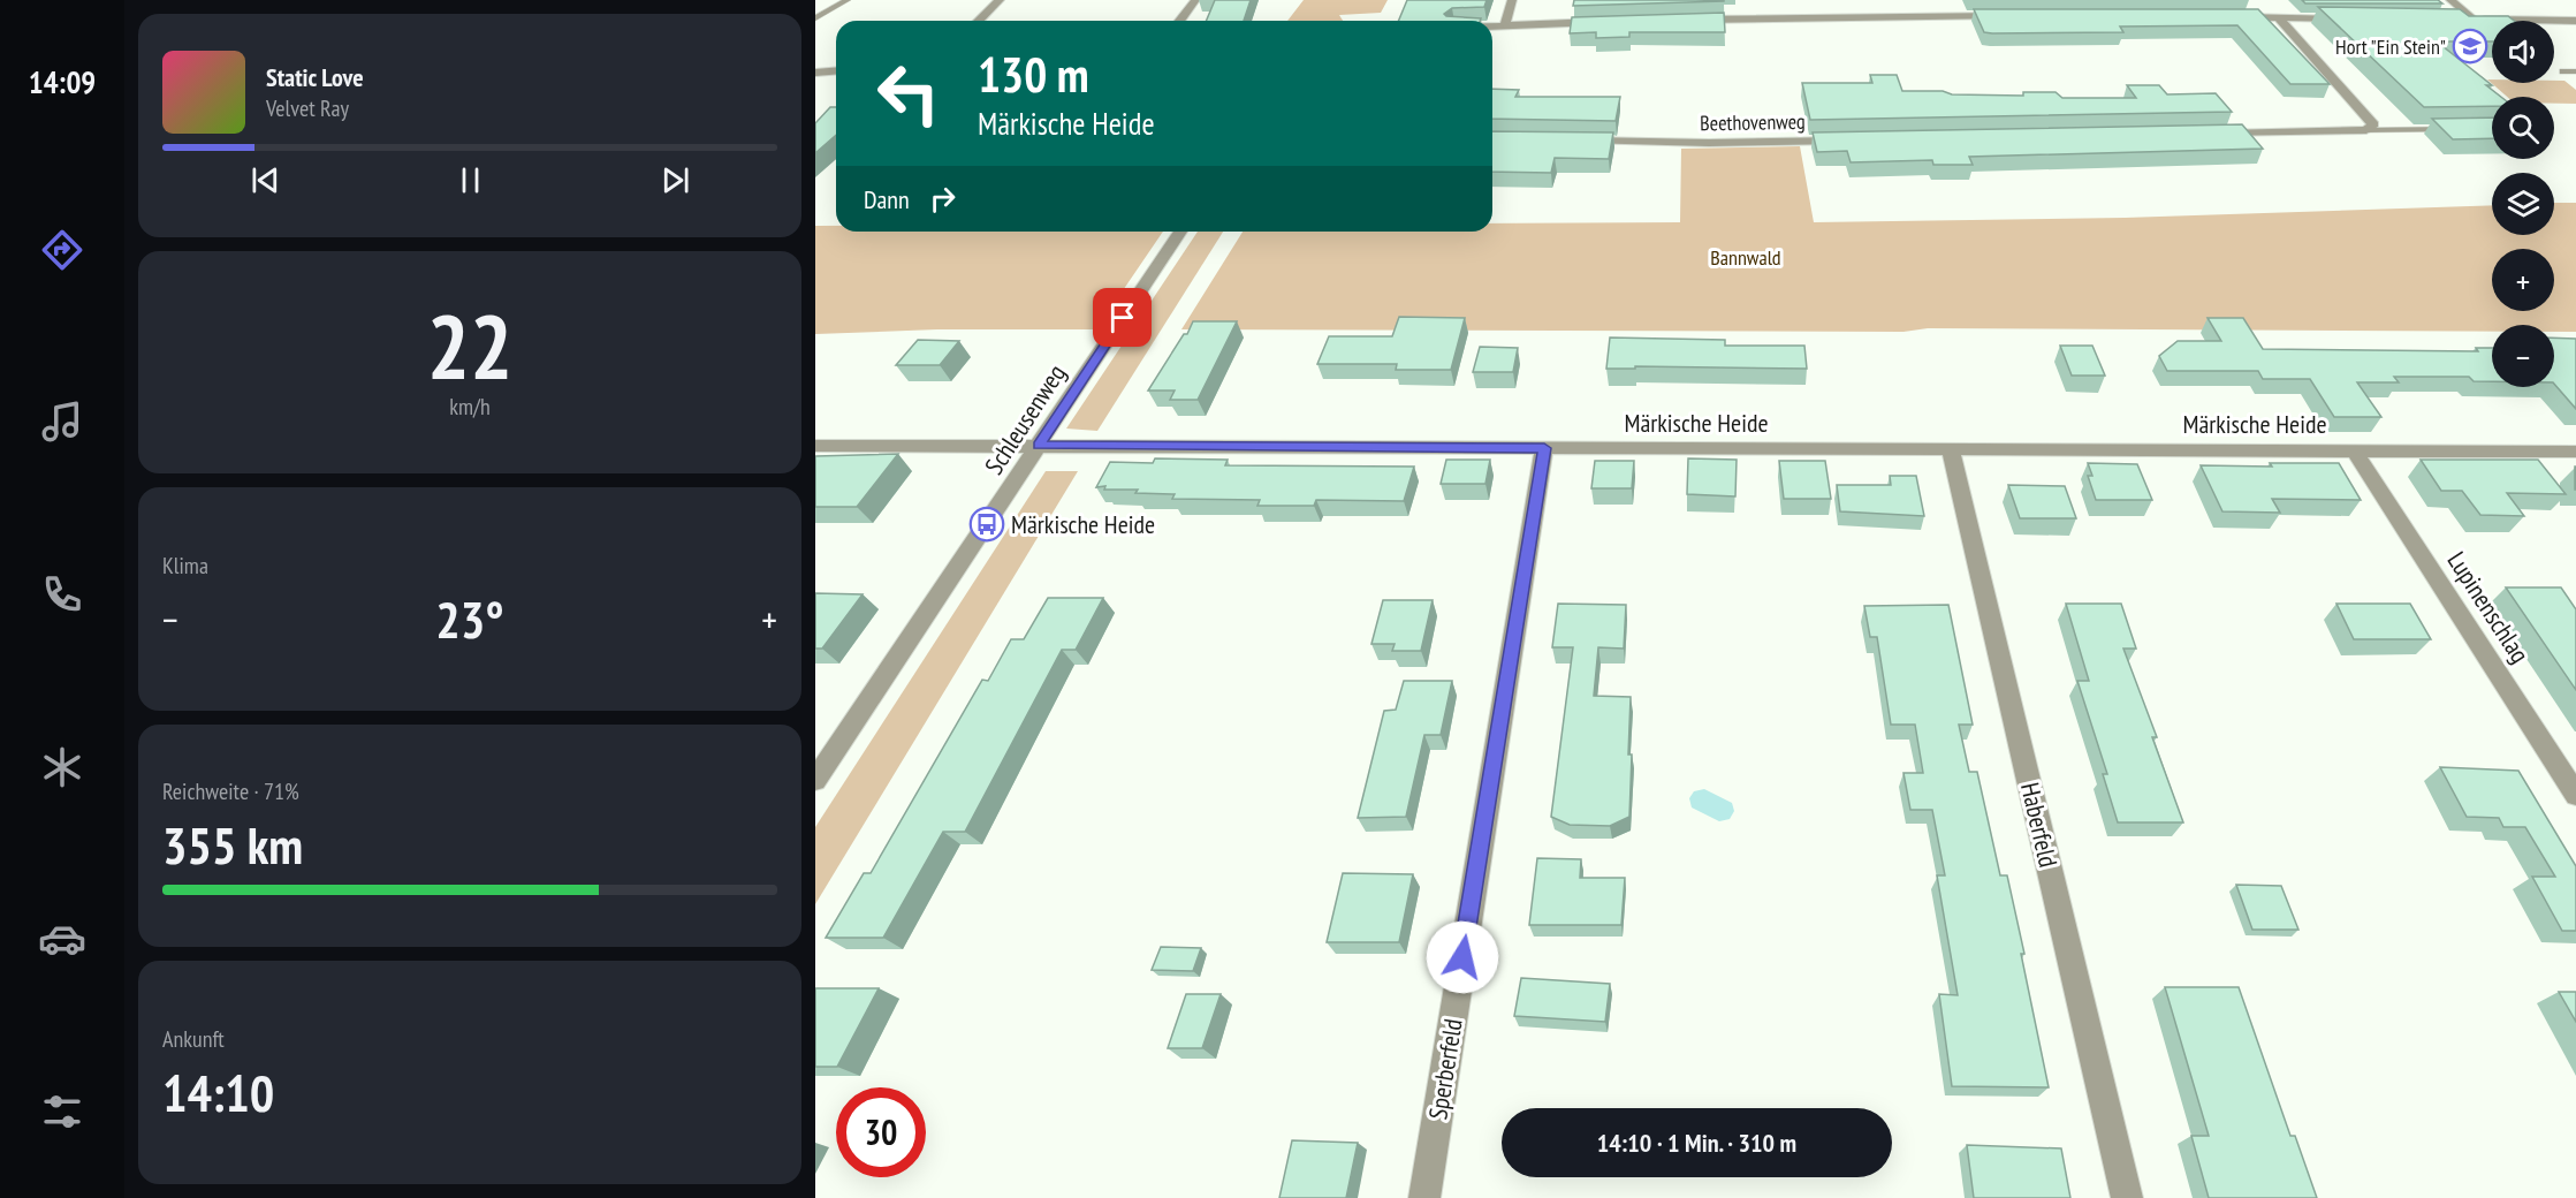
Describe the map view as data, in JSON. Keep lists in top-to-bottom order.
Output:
{
  "streets": {
    "street": [
      "Beethovenweg",
      "Schleusenweg",
      "Märkische Heide",
      "Lupinenschlag",
      "Haberfeld",
      "Sperberfeld"
    ]
  },
  "crossings": [
    ["Schleusenweg", "Märkische Heide"],
    ["Märkische Heide", "Lupinenschlag"],
    ["Märkische Heide", "Haberfeld"],
    ["Märkische Heide", "Sperberfeld"]
  ],
  "parks": ["Bannwald"],
  "places": {
    "school or university": ["Hort \"Ein Stein\""],
    "bus stop": ["Märkische Heide"]
  },
  "page": {
    "tabs": "14:09",
    "map_buttons": ["+", "−"],
    "turn": ["130 m", "Märkische Heide"],
    "song": ["Static Love", "Velvet Ray"],
    "then": "Dann",
    "tile": [
      ["22", "km/h"],
      "Klima",
      ["Reichweite · 71%", "355 km"],
      ["Ankunft", "14:10"]
    ],
    "heat": ["−", "23°", "+"],
    "limit": "30",
    "trip": "14:10 · 1 Min. · 310 m"
  }
}
